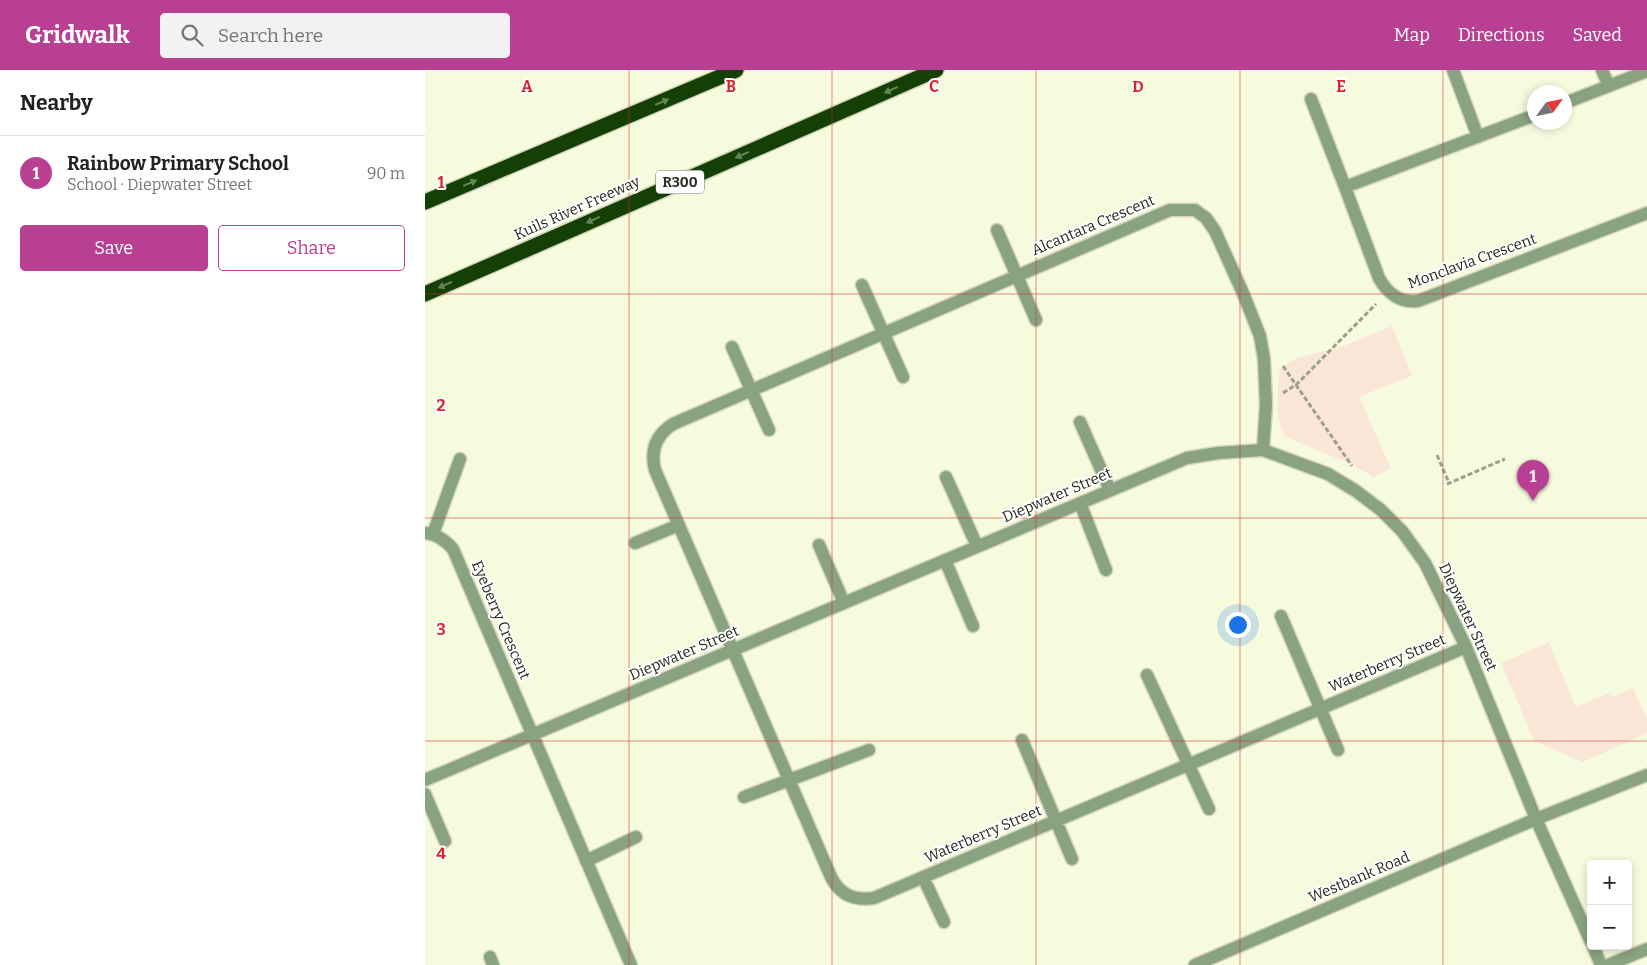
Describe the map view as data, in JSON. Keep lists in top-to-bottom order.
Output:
{
  "streets": {
    "highway": ["R300", "Kuils River Freeway"],
    "street": [
      "Alcantara Crescent",
      "Monclavia Crescent",
      "Diepwater Street",
      "Eyeberry Crescent",
      "Waterberry Street",
      "Westbank Road"
    ]
  },
  "crossings": [
    ["Alcantara Crescent", "Diepwater Street"],
    ["Alcantara Crescent", "Waterberry Street"],
    ["Diepwater Street", "Eyeberry Crescent"],
    ["Diepwater Street", "Waterberry Street"],
    ["Diepwater Street", "Westbank Road"]
  ],
  "north": "top right",
  "page": {
    "header": "Gridwalk",
    "search": "Search here",
    "nav": ["Map", "Directions", "Saved"],
    "heading": "Nearby",
    "list": [
      {
        "mark": "1",
        "name": "Rainbow Primary School",
        "note": "School · Diepwater Street",
        "value": "90 m"
      }
    ],
    "buttons": ["Save", "Share"],
    "pins": "1",
    "map_buttons": ["+", "−"]
  },
  "grid": {
    "columns": [
      "A",
      "B",
      "C",
      "D",
      "E"
    ],
    "rows": [
      "1",
      "2",
      "3",
      "4"
    ]
  }
}
